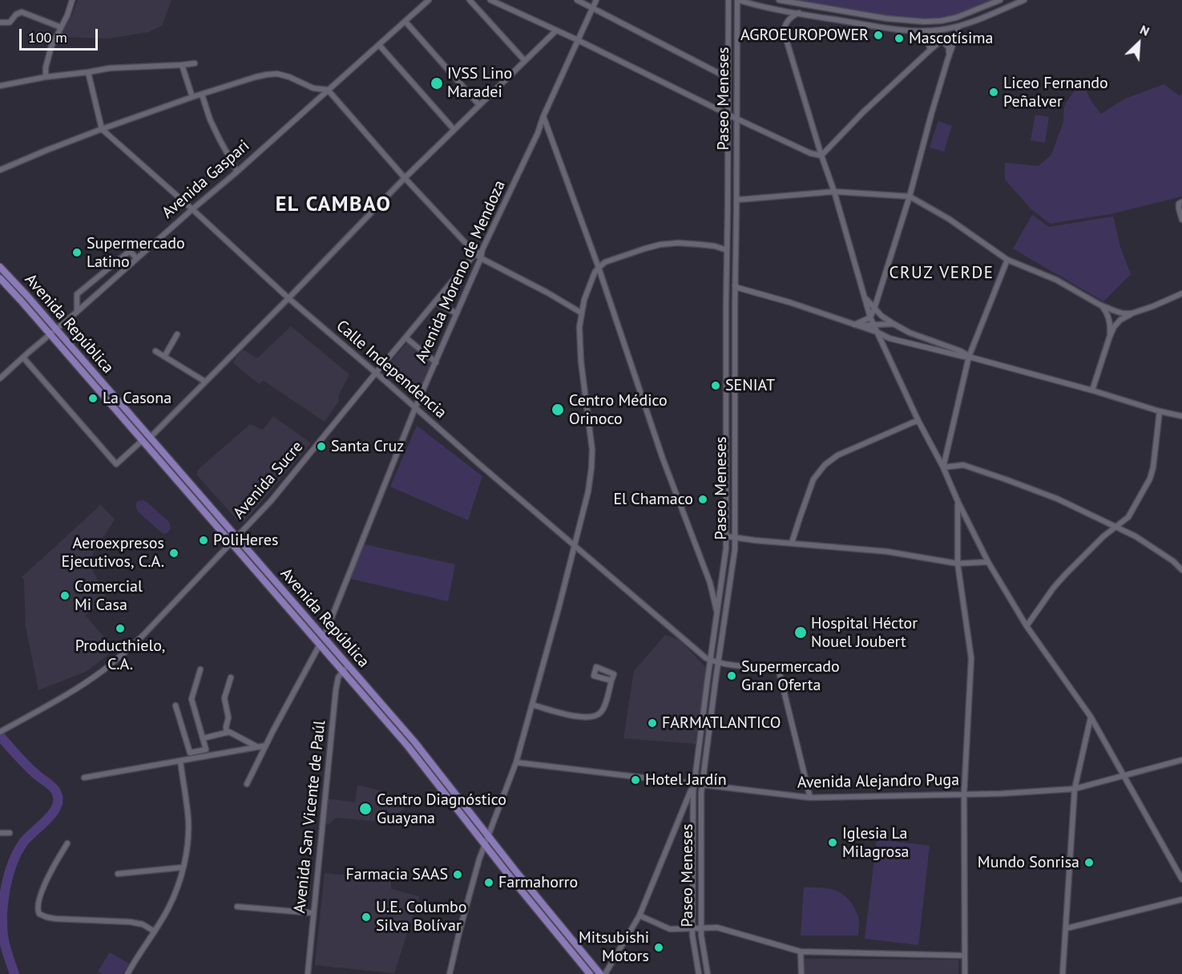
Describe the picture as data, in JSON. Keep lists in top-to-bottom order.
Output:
{
  "streets": {
    "main road": ["Avenida República"],
    "street": [
      "Paseo Meneses",
      "Avenida Gaspari",
      "Avenida Moreno de Mendoza",
      "Calle Independencia",
      "Avenida Sucre",
      "Avenida Alejandro Puga",
      "Avenida San Vicente de Paúl"
    ]
  },
  "crossings": [
    ["Paseo Meneses", "Calle Independencia"],
    ["Paseo Meneses", "Avenida Alejandro Puga"],
    ["Avenida Gaspari", "Avenida República"],
    ["Avenida Gaspari", "Calle Independencia"],
    ["Avenida Moreno de Mendoza", "Avenida República"],
    ["Avenida Moreno de Mendoza", "Calle Independencia"],
    ["Avenida Moreno de Mendoza", "Avenida Sucre"],
    ["Avenida República", "Avenida Sucre"],
    ["Avenida República", "Avenida San Vicente de Paúl"],
    ["Calle Independencia", "Avenida Sucre"]
  ],
  "districts": ["EL CAMBAO", "CRUZ VERDE"],
  "places": [
    "AGROEUROPOWER",
    "Mascotísima",
    "IVSS Lino Maradei",
    "Liceo Fernando Peñalver",
    "Supermercado Latino",
    "SENIAT",
    "La Casona",
    "Centro Médico Orinoco",
    "Santa Cruz",
    "El Chamaco",
    "PoliHeres",
    "Aeroexpresos Ejecutivos, C.A.",
    "Comercial Mi Casa",
    "Producthielo, C.A.",
    "Hospital Héctor Nouel Joubert",
    "Supermercado Gran Oferta",
    "FARMATLANTICO",
    "Hotel Jardín",
    "Centro Diagnóstico Guayana",
    "Iglesia La Milagrosa",
    "Mundo Sonrisa",
    "Farmacia SAAS",
    "Farmahorro",
    "U.E. Columbo Silva Bolívar",
    "Mitsubishi Motors"
  ],
  "scale_bar": "100 m",
  "north": "top right"
}
